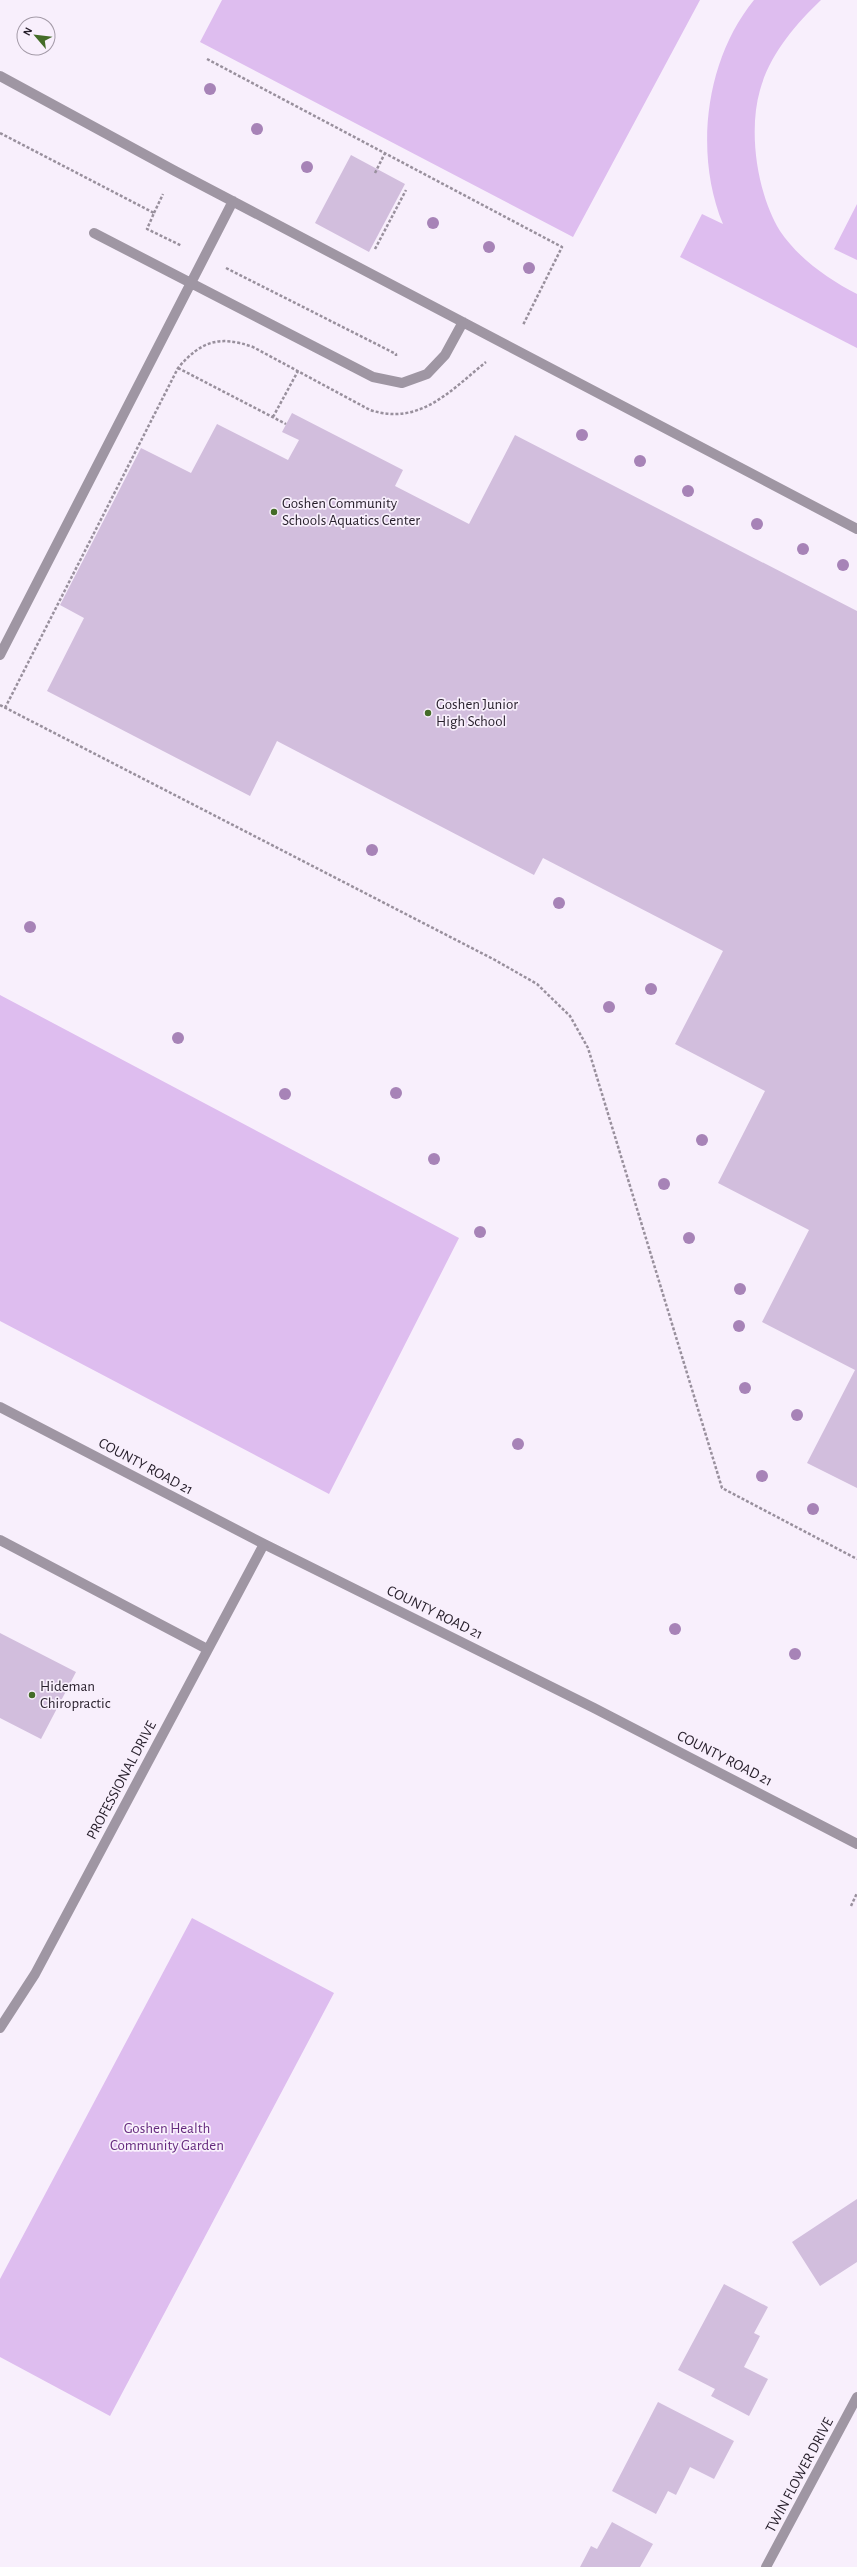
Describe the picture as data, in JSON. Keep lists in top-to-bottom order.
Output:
{
  "streets": {
    "street": ["COUNTY ROAD 21", "PROFESSIONAL DRIVE", "TWIN FLOWER DRIVE"]
  },
  "crossings": [
    ["COUNTY ROAD 21", "PROFESSIONAL DRIVE"]
  ],
  "parks": ["Goshen Health Community Garden"],
  "places": ["Goshen Community Schools Aquatics Center", "Goshen Junior High School", "Hideman Chiropractic"],
  "north": "top left"
}
